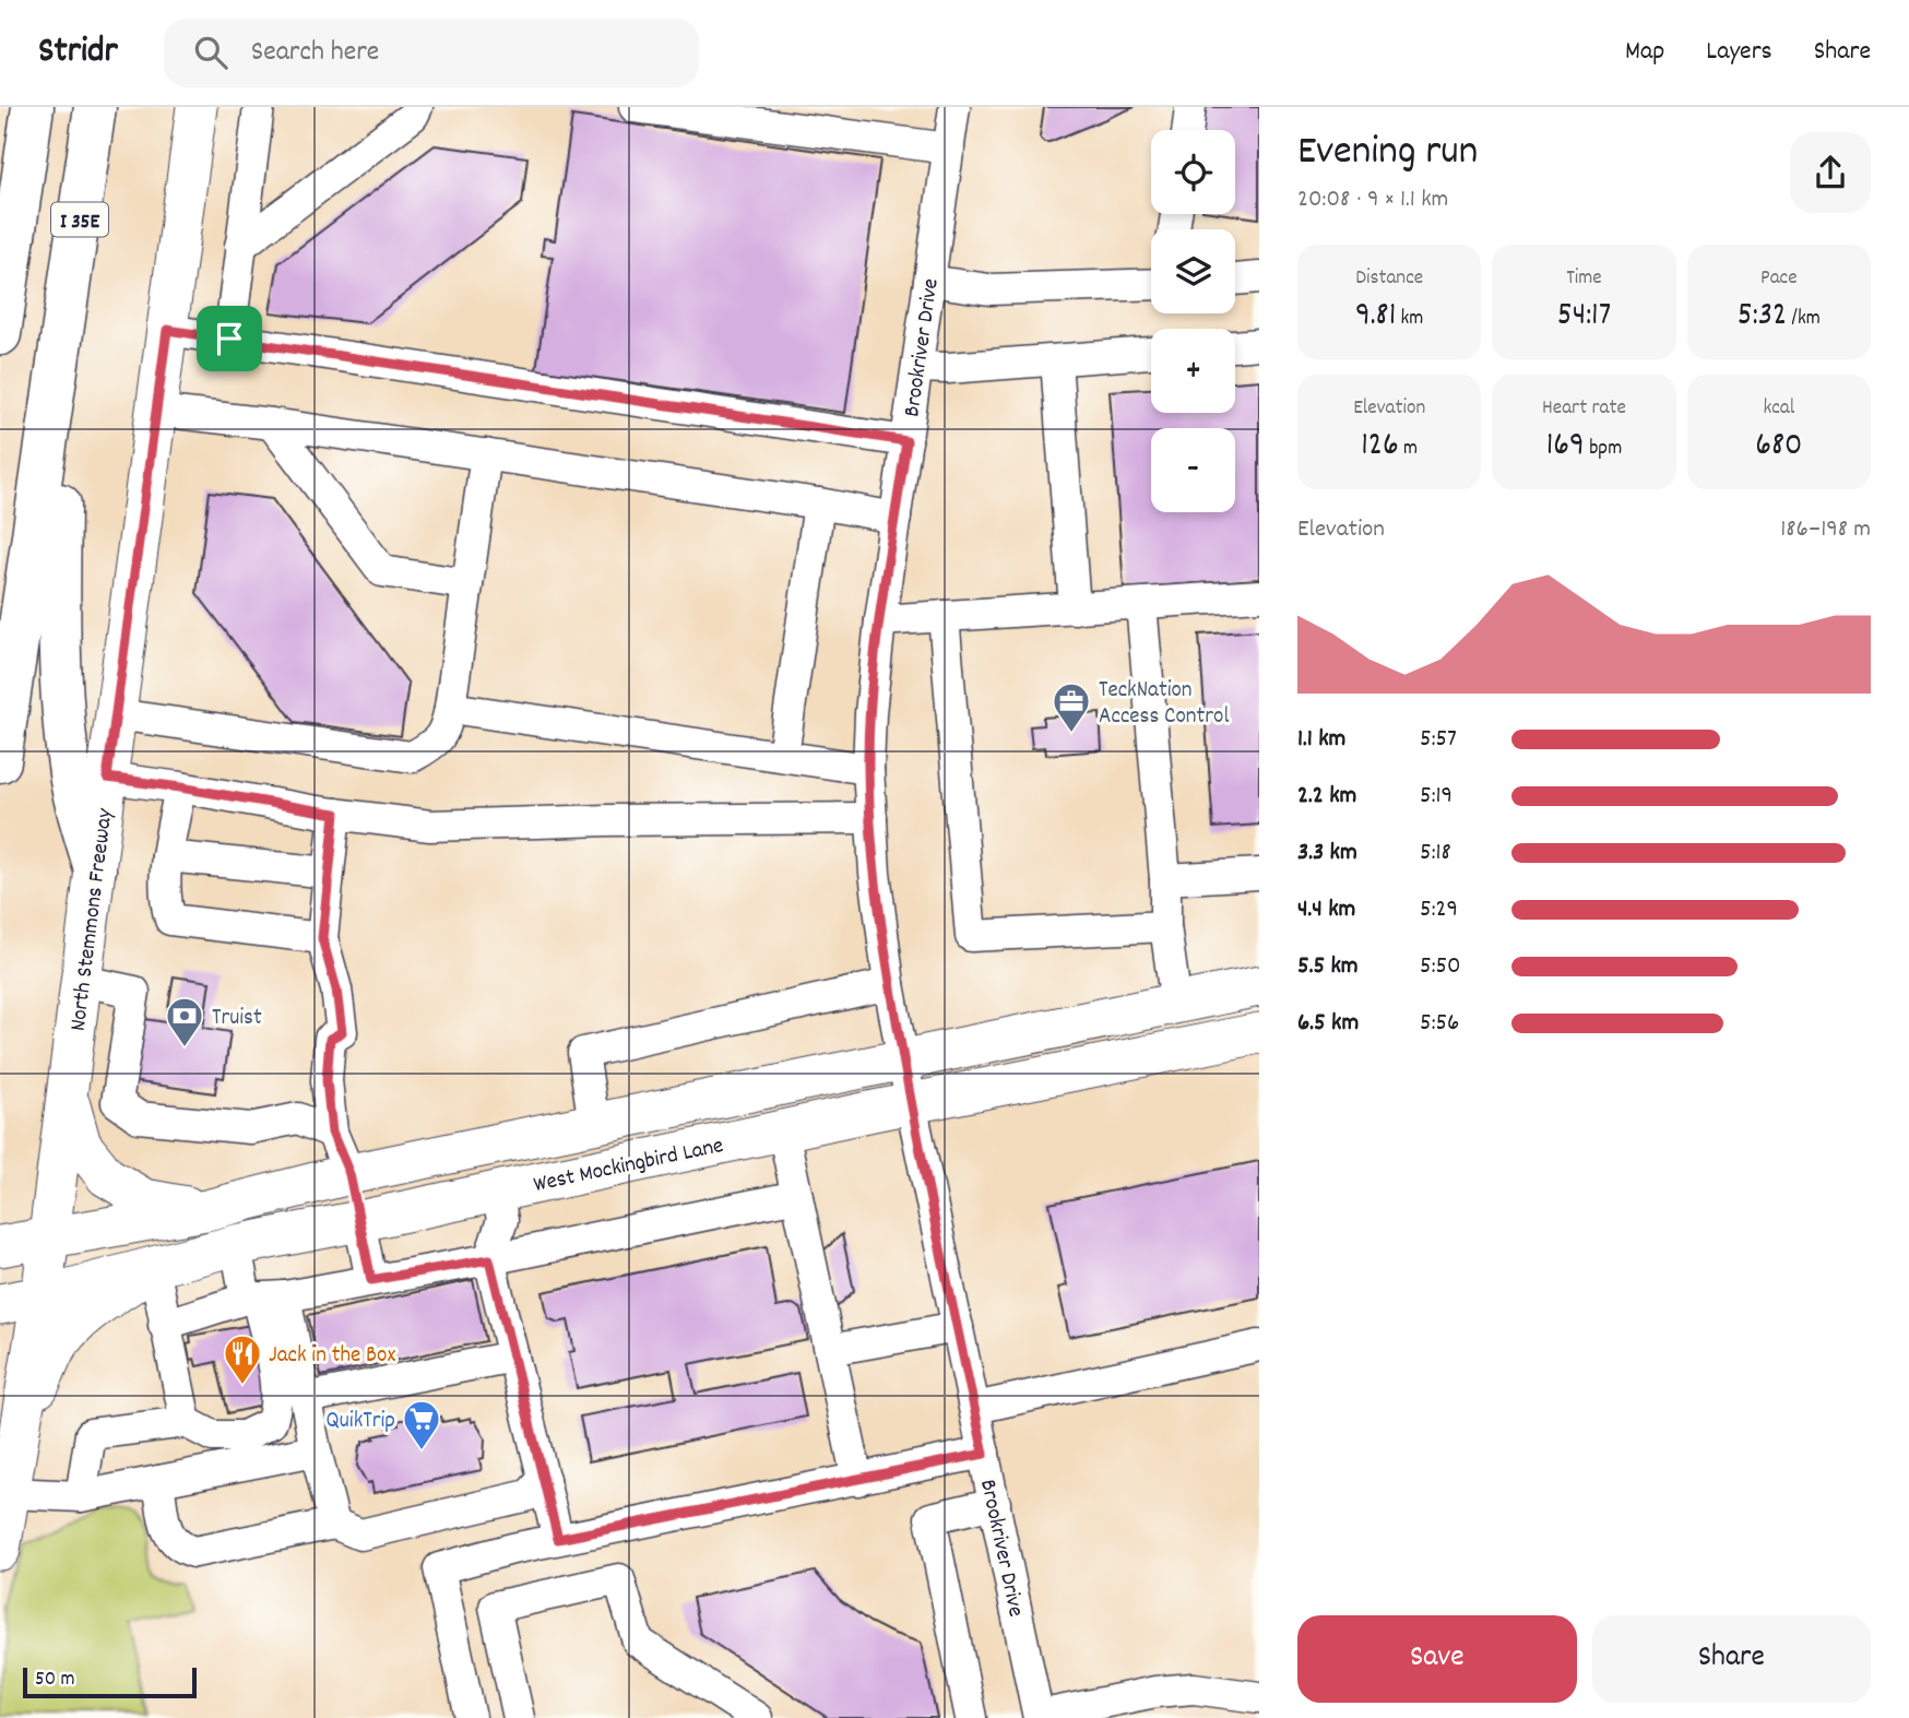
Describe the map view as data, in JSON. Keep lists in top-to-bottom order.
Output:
{
  "streets": {
    "highway": ["I 35E"],
    "main road": ["North Stemmons Freeway", "West Mockingbird Lane"],
    "street": ["Brookriver Drive"]
  },
  "crossings": [
    ["Brookriver Drive", "West Mockingbird Lane"],
    ["North Stemmons Freeway", "West Mockingbird Lane"]
  ],
  "places": {
    "office": ["TeckNation Access Control"],
    "bank": ["Truist"],
    "restaurant": ["Jack in the Box"],
    "supermarket": ["QuikTrip"]
  },
  "scale_bar": "50 m",
  "page": {
    "header": "Stridr",
    "search": "Search here",
    "nav": ["Map", "Layers", "Share"],
    "heading": ["Evening run", "20:08 · 9 × 1.1 km"],
    "map_buttons": ["+", "−"],
    "stats": [
      ["Distance", "9.81 km"],
      ["Time", "54:17"],
      ["Pace", "5:32 /km"],
      ["Elevation", "126 m"],
      ["Heart rate", "169 bpm"],
      ["kcal", "680"]
    ],
    "chart": ["Elevation", "186–198 m"],
    "list": [
      {
        "name": "1.1 km",
        "note": "5:57"
      },
      {
        "name": "2.2 km",
        "note": "5:19"
      },
      {
        "name": "3.3 km",
        "note": "5:18"
      },
      {
        "name": "4.4 km",
        "note": "5:29"
      },
      {
        "name": "5.5 km",
        "note": "5:50"
      },
      {
        "name": "6.5 km",
        "note": "5:56"
      }
    ],
    "buttons": ["Save", "Share"],
    "scale": "50 m"
  }
}
